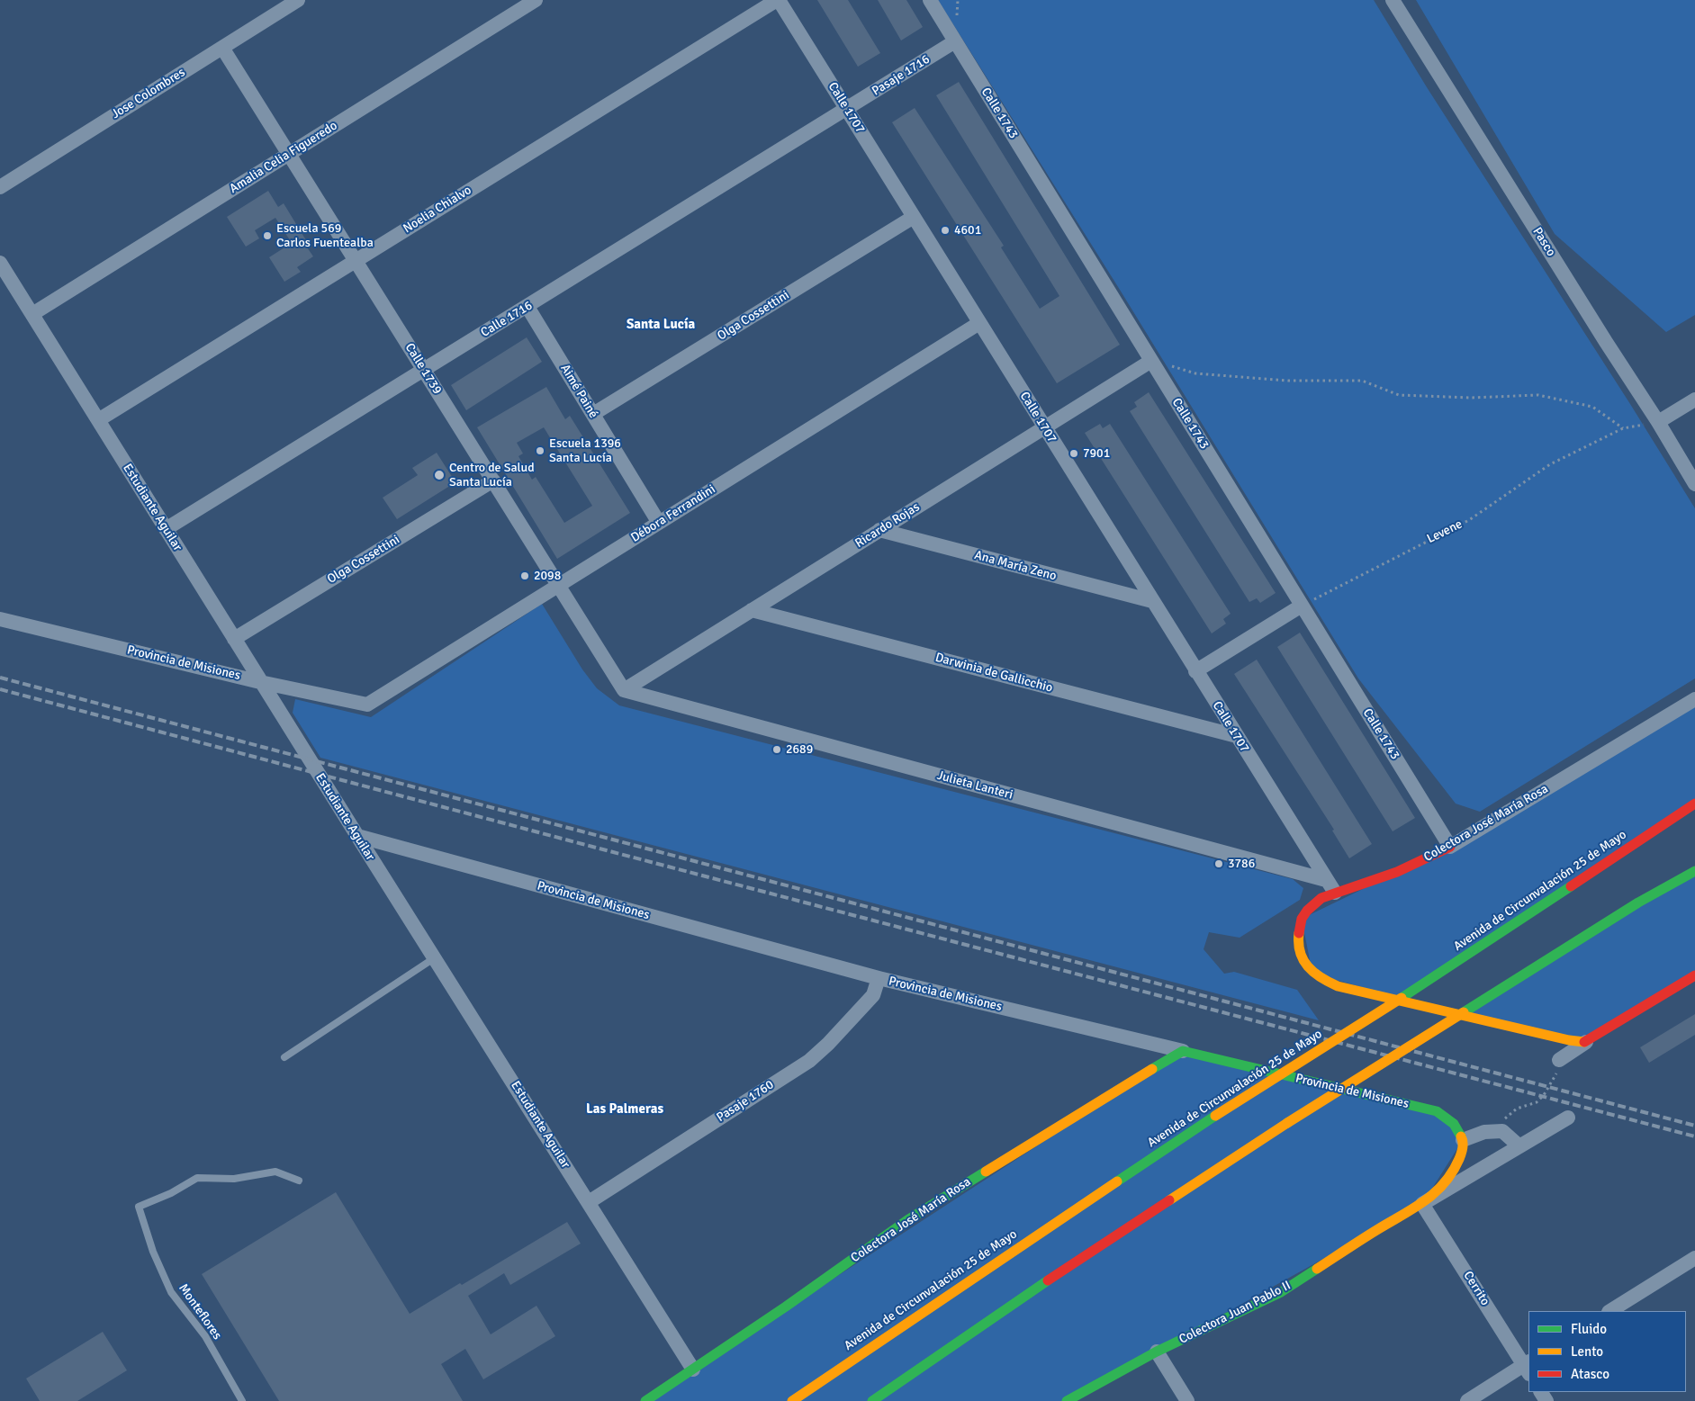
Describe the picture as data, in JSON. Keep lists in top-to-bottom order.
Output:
{
  "streets": {
    "main road": [
      "Provincia de Misiones",
      "Colectora José María Rosa",
      "Avenida de Circunvalación 25 de Mayo",
      "Colectora Juan Pablo II"
    ],
    "street": [
      "Pasaje 1716",
      "Jose Colombres",
      "Calle 1707",
      "Calle 1743",
      "Amalia Celia Figueredo",
      "Noelia Chialvo",
      "Pasco",
      "Olga Cossettini",
      "Calle 1716",
      "Calle 1739",
      "Aimé Painé",
      "Estudiante Aguilar",
      "Débora Ferrandini",
      "Ricardo Rojas",
      "Ana María Zeno",
      "Darwinia de Gallicchio",
      "Julieta Lanteri",
      "Pasaje 1760",
      "Cerrito"
    ],
    "lane": ["Monteflores"],
    "path": ["Levene"]
  },
  "crossings": [
    ["Pasaje 1716", "Calle 1707"],
    ["Pasaje 1716", "Calle 1743"],
    ["Pasaje 1716", "Calle 1716"],
    ["Jose Colombres", "Calle 1739"],
    ["Calle 1707", "Noelia Chialvo"],
    ["Calle 1707", "Olga Cossettini"],
    ["Calle 1707", "Calle 1716"],
    ["Calle 1707", "Débora Ferrandini"],
    ["Calle 1707", "Ricardo Rojas"],
    ["Calle 1707", "Ana María Zeno"],
    ["Calle 1707", "Darwinia de Gallicchio"],
    ["Calle 1707", "Julieta Lanteri"],
    ["Calle 1707", "Colectora José María Rosa"],
    ["Calle 1743", "Ricardo Rojas"],
    ["Calle 1743", "Levene"],
    ["Calle 1743", "Colectora José María Rosa"],
    ["Amalia Celia Figueredo", "Calle 1739"],
    ["Amalia Celia Figueredo", "Estudiante Aguilar"],
    ["Noelia Chialvo", "Calle 1739"],
    ["Noelia Chialvo", "Estudiante Aguilar"],
    ["Pasco", "Levene"],
    ["Olga Cossettini", "Calle 1739"],
    ["Olga Cossettini", "Aimé Painé"],
    ["Olga Cossettini", "Estudiante Aguilar"],
    ["Calle 1716", "Calle 1739"],
    ["Calle 1716", "Aimé Painé"],
    ["Calle 1716", "Estudiante Aguilar"],
    ["Calle 1739", "Débora Ferrandini"],
    ["Calle 1739", "Ricardo Rojas"],
    ["Calle 1739", "Julieta Lanteri"],
    ["Aimé Painé", "Débora Ferrandini"],
    ["Estudiante Aguilar", "Provincia de Misiones"],
    ["Estudiante Aguilar", "Colectora José María Rosa"],
    ["Estudiante Aguilar", "Pasaje 1760"],
    ["Débora Ferrandini", "Provincia de Misiones"],
    ["Ricardo Rojas", "Ana María Zeno"],
    ["Ricardo Rojas", "Darwinia de Gallicchio"],
    ["Ricardo Rojas", "Julieta Lanteri"],
    ["Provincia de Misiones", "Colectora José María Rosa"],
    ["Provincia de Misiones", "Pasaje 1760"],
    ["Provincia de Misiones", "Colectora Juan Pablo II"],
    ["Cerrito", "Colectora Juan Pablo II"]
  ],
  "districts": ["Santa Lucía", "Las Palmeras"],
  "places": [
    "4601",
    "Escuela 569 Carlos Fuentealba",
    "Escuela 1396 Santa Lucía",
    "7901",
    "Centro de Salud Santa Lucía",
    "2098",
    "2689",
    "3786"
  ],
  "legend": ["Fluido", "Lento", "Atasco"]
}
